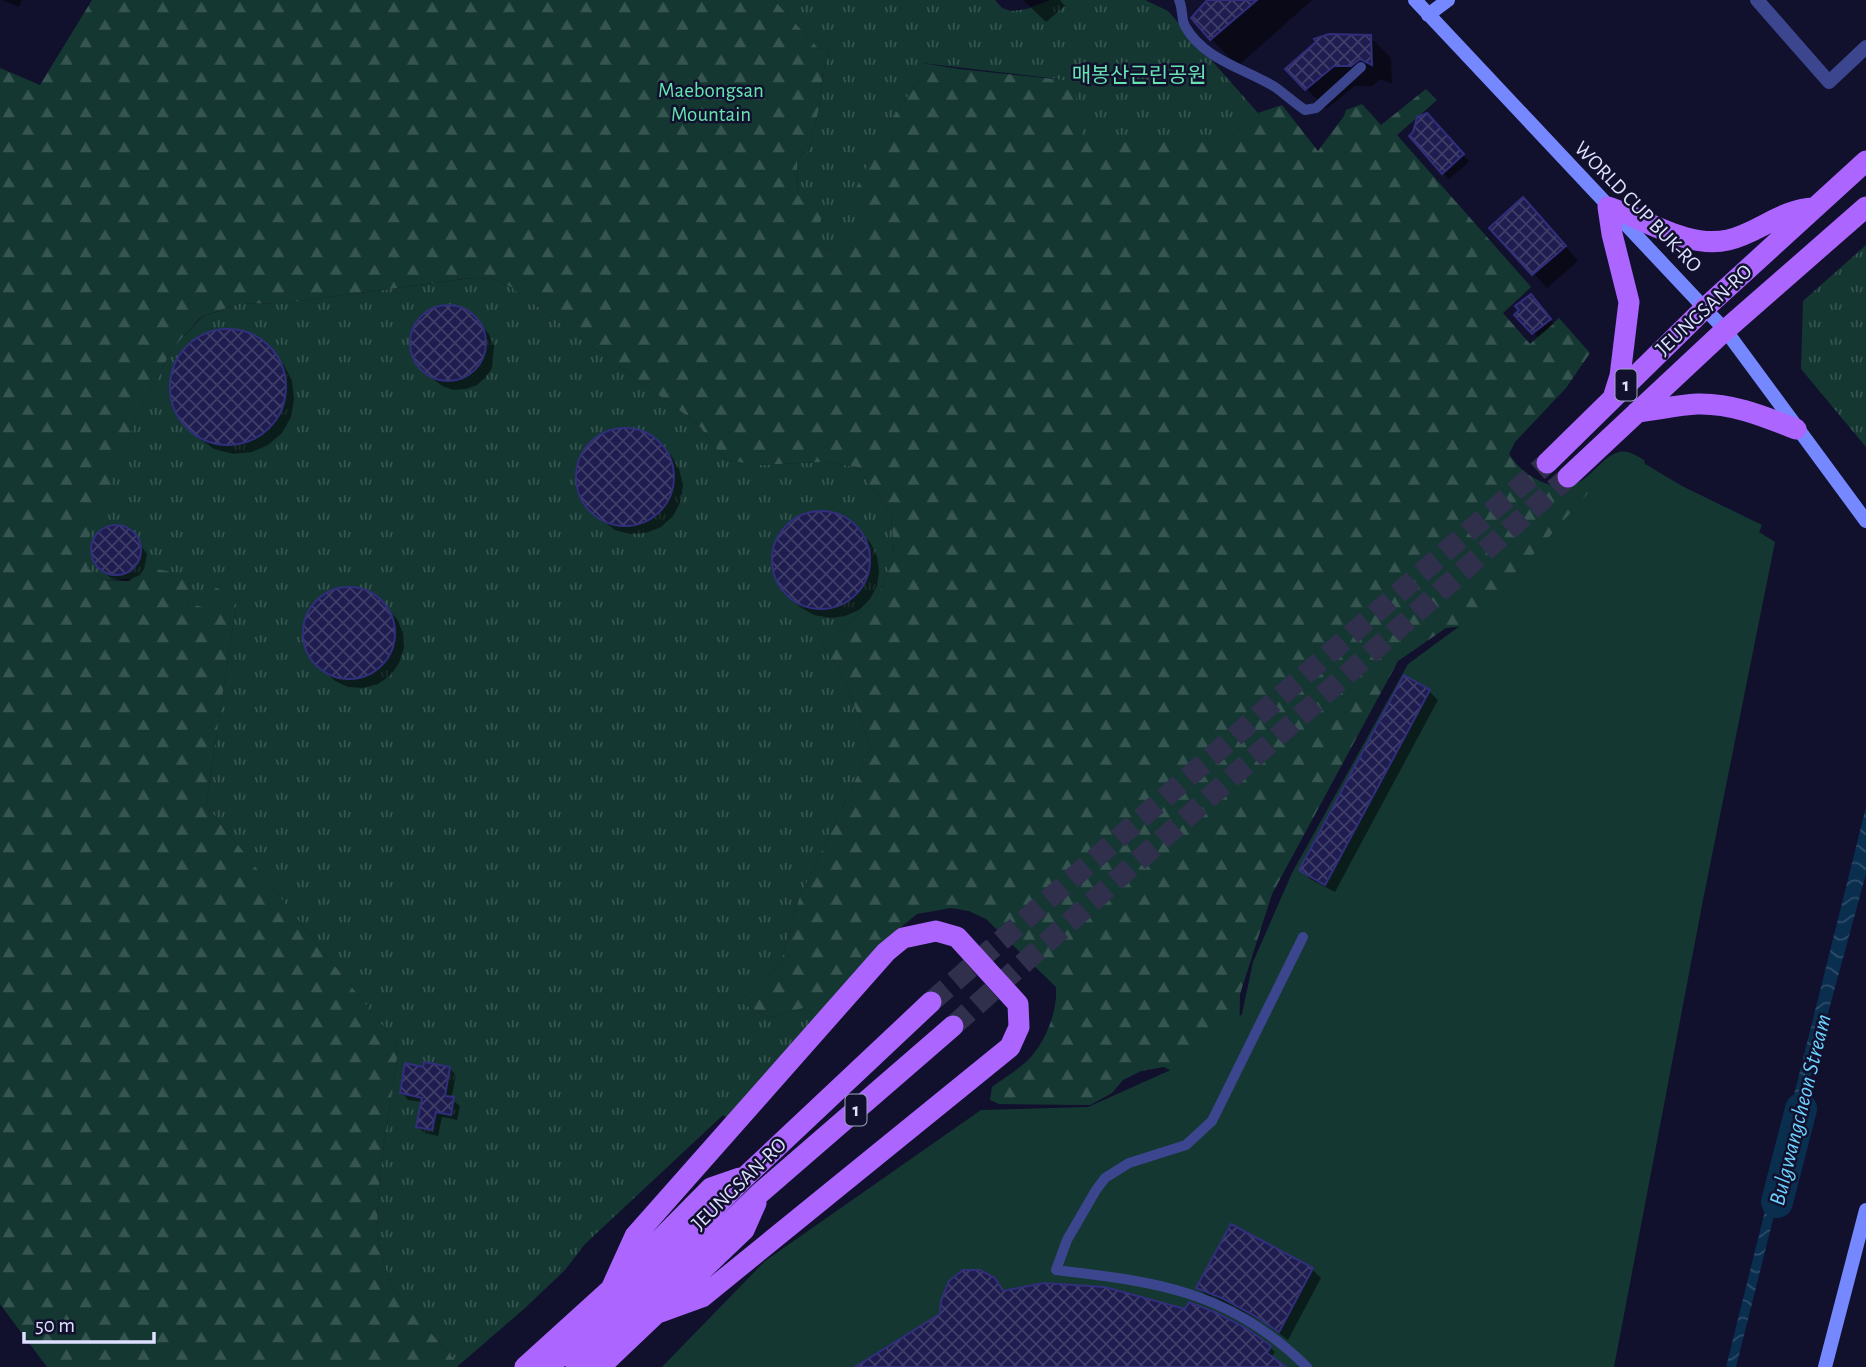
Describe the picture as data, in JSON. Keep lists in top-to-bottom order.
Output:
{
  "streets": {
    "main road": ["WORLD CUP BUK-RO", "JEUNGSAN-RO", "1"]
  },
  "crossings": [
    ["WORLD CUP BUK-RO", "JEUNGSAN-RO"],
    ["JEUNGSAN-RO", "1"]
  ],
  "water": ["Bulgwangcheon Stream"],
  "parks": ["매봉산근린공원", "Maebongsan Mountain"],
  "scale_bar": "50 m"
}
